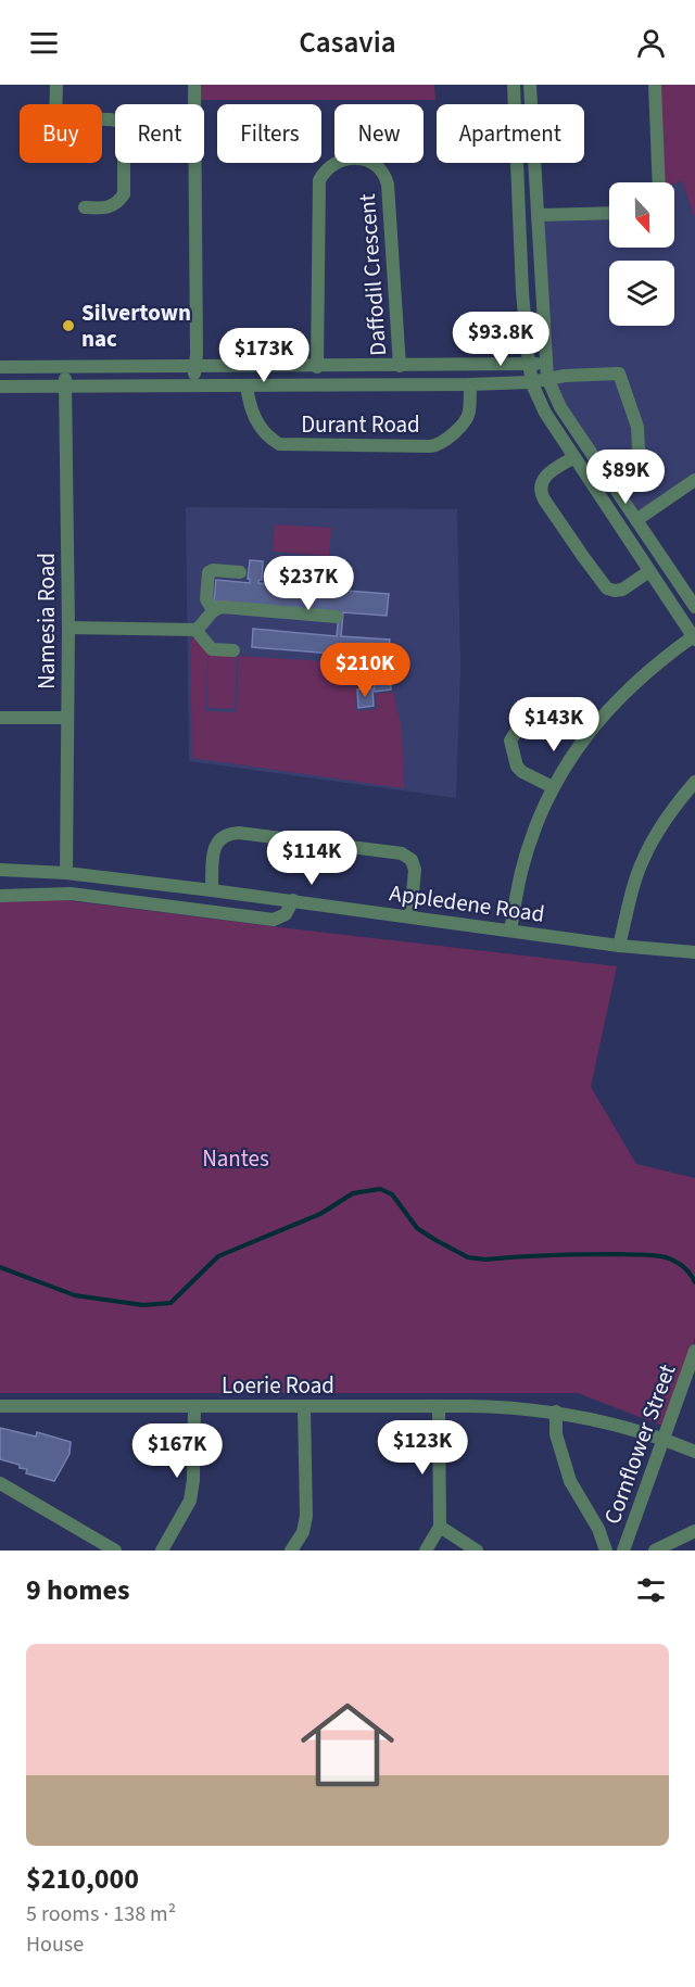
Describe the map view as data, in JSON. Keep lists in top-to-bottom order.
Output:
{
  "streets": {
    "street": [
      "Daffodil Crescent",
      "Durant Road",
      "Namesia Road",
      "Appledene Road",
      "Loerie Road",
      "Cornflower Street"
    ]
  },
  "crossings": [
    ["Durant Road", "Namesia Road"],
    ["Namesia Road", "Appledene Road"],
    ["Loerie Road", "Cornflower Street"]
  ],
  "parks": ["Nantes"],
  "places": ["Silvertown nac"],
  "north": "bottom",
  "page": {
    "header": "Casavia",
    "chip": [
      "Buy",
      "Rent",
      "Filters",
      "New",
      "Apartment"
    ],
    "price": [
      "$93.8K",
      "$173K",
      "$89K",
      "$237K",
      "$210K",
      "$143K",
      "$114K",
      "$123K",
      "$167K"
    ],
    "heading": "9 homes",
    "list": [
      {
        "name": "$210,000",
        "note": "5 rooms · 138 m² · House"
      }
    ]
  }
}
